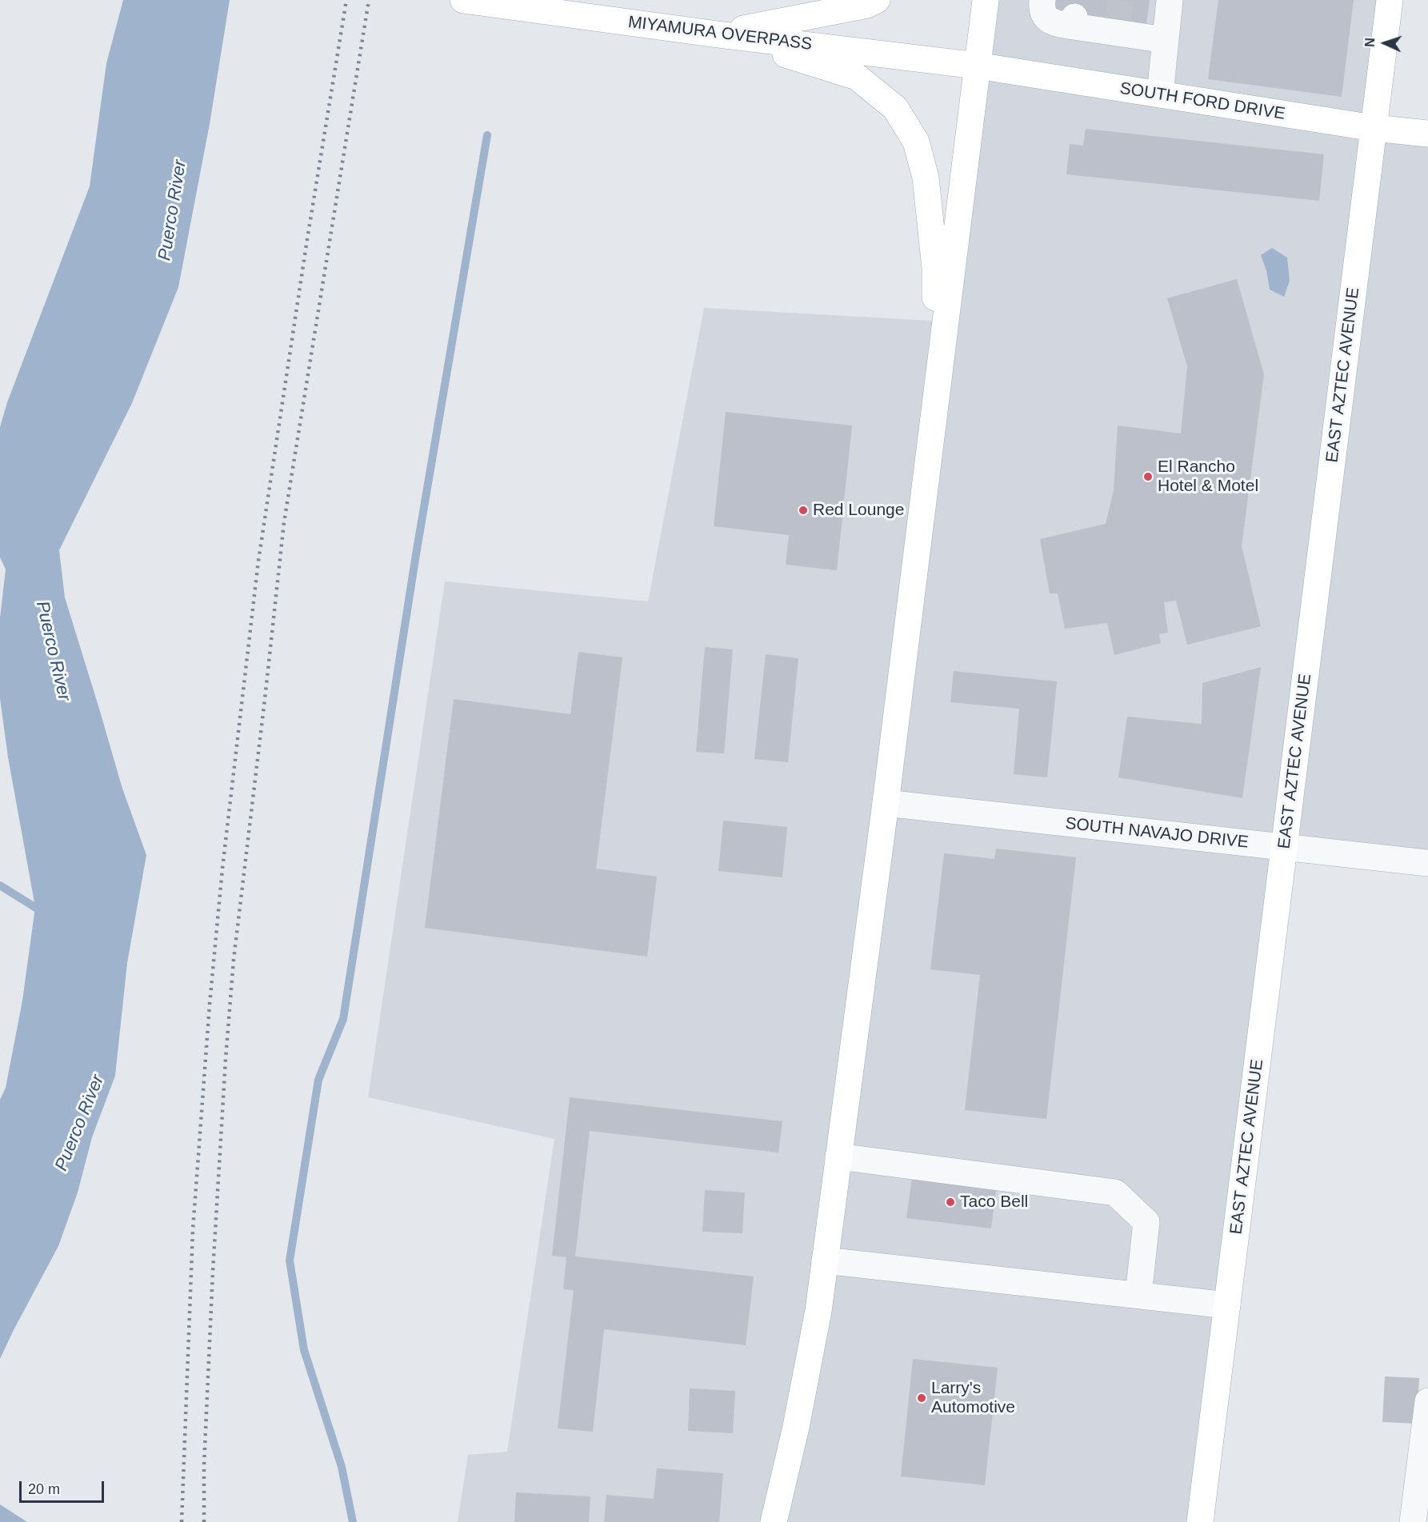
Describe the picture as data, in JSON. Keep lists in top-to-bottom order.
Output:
{
  "streets": {
    "main road": ["MIYAMURA OVERPASS", "SOUTH FORD DRIVE", "EAST AZTEC AVENUE"],
    "street": ["SOUTH NAVAJO DRIVE"]
  },
  "crossings": [
    ["MIYAMURA OVERPASS", "SOUTH FORD DRIVE"],
    ["SOUTH FORD DRIVE", "EAST AZTEC AVENUE"],
    ["EAST AZTEC AVENUE", "SOUTH NAVAJO DRIVE"]
  ],
  "water": ["Puerco River"],
  "places": [
    "El Rancho Hotel & Motel",
    "Red Lounge",
    "Taco Bell",
    "Larry's Automotive"
  ],
  "scale_bar": "20 m",
  "north": "left"
}
